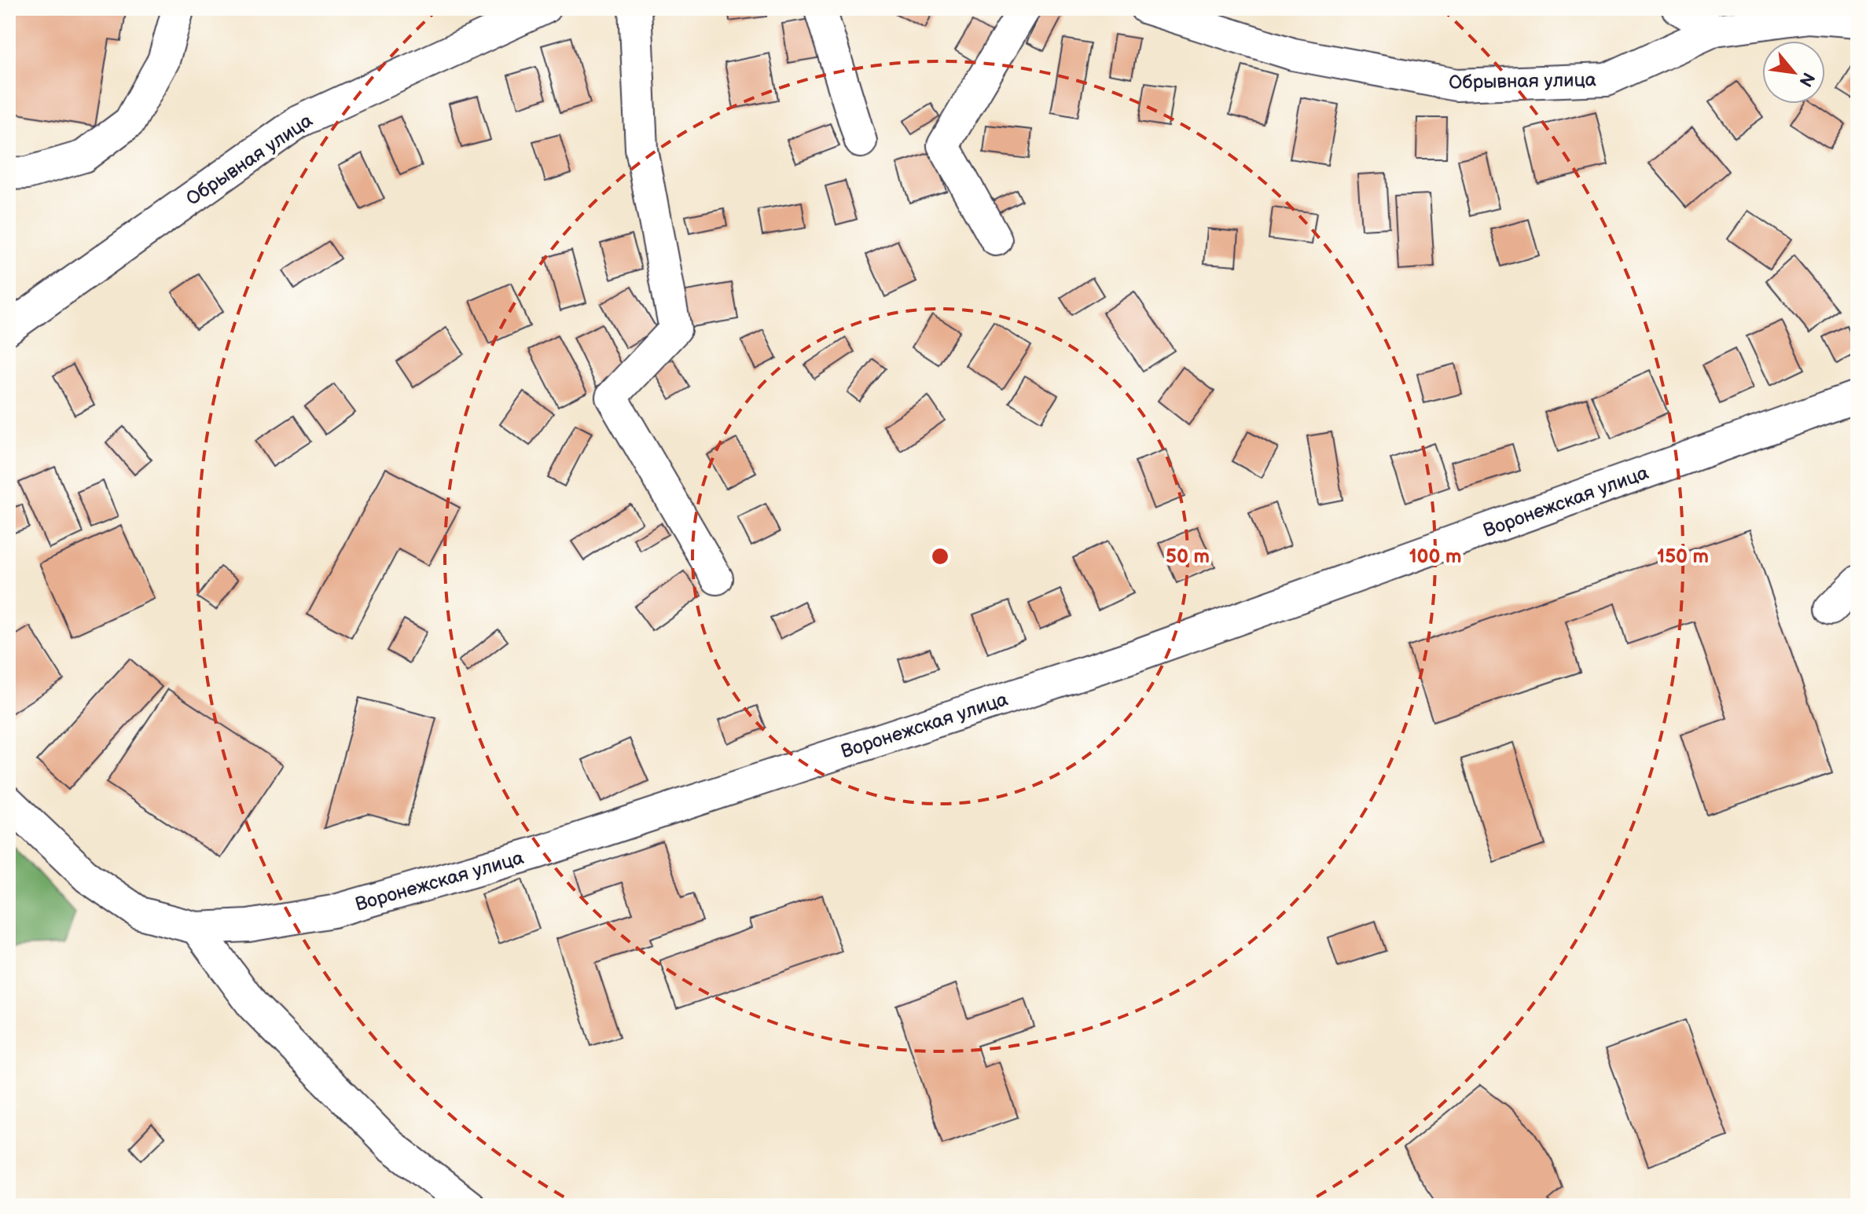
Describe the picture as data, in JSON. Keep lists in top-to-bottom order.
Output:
{
  "streets": {
    "street": ["Обрывная улица", "Воронежская улица"]
  },
  "north": "bottom right",
  "rings": ["50 m", "100 m", "150 m"]
}
